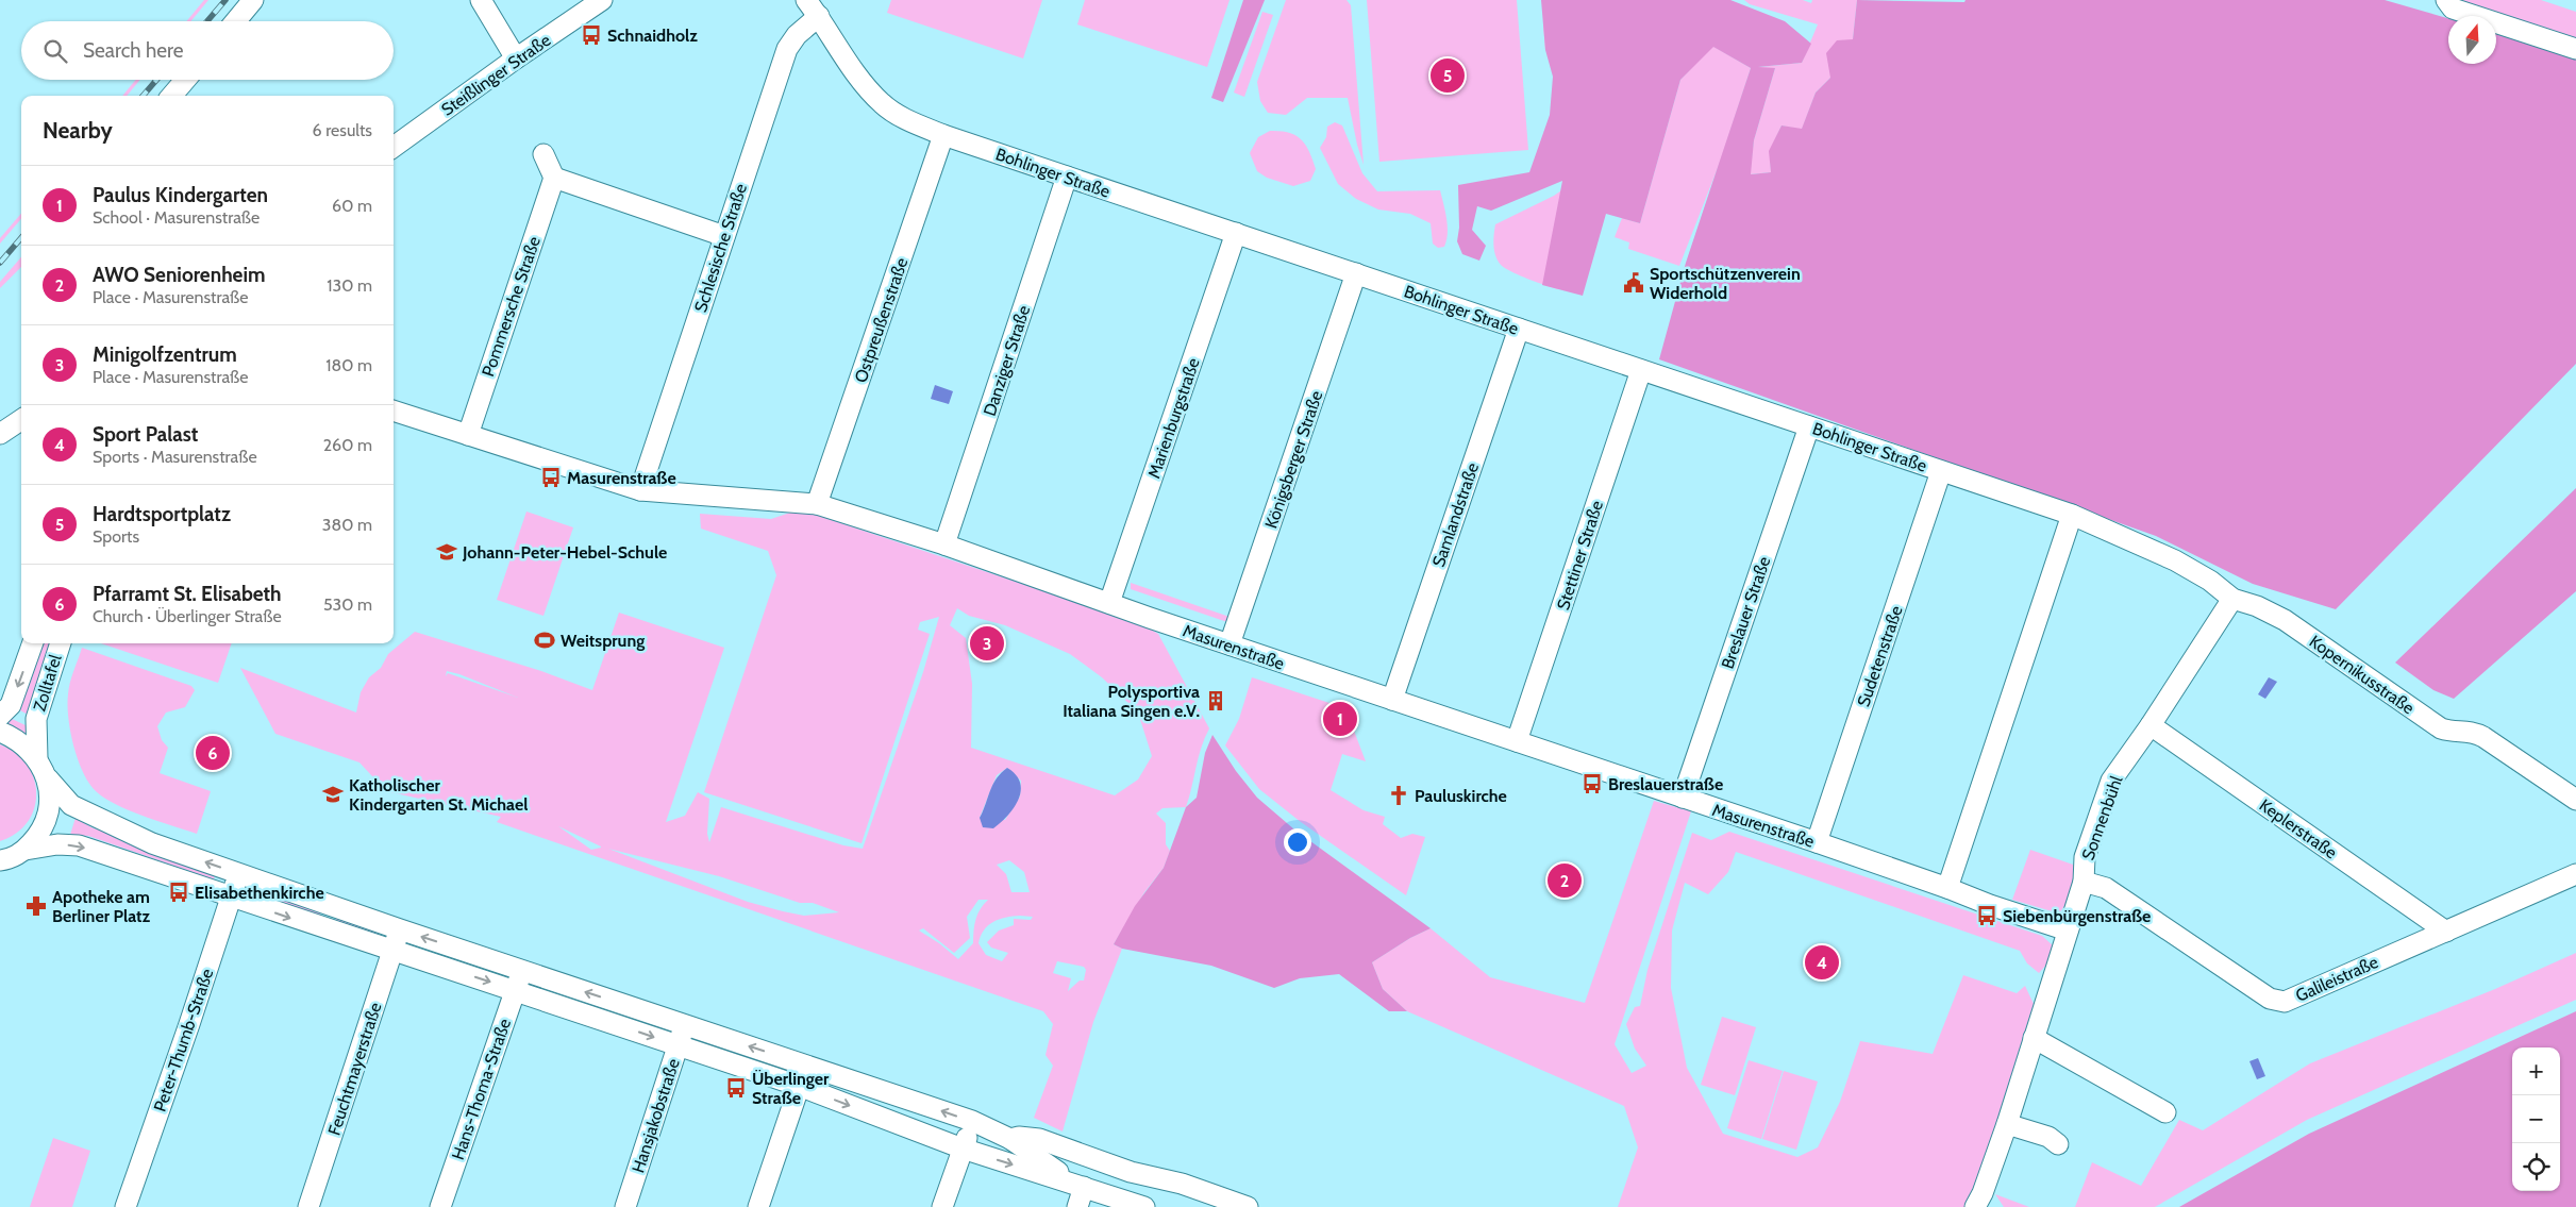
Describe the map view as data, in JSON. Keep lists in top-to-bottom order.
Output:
{
  "streets": {
    "street": [
      "Steißlinger Straße",
      "Bohlinger Straße",
      "Schlesische Straße",
      "Pommersche Straße",
      "Ostpreußenstraße",
      "Danziger Straße",
      "Marienburgstraße",
      "Königsberger Straße",
      "Samlandstraße",
      "Stettiner Straße",
      "Breslauer Straße",
      "Masurenstraße",
      "Sudetenstraße",
      "Kopernikusstraße",
      "Zolltafel",
      "Sonnenbühl",
      "Keplerstraße",
      "Galileistraße",
      "Peter-Thumb-Straße",
      "Feuchtmayerstraße",
      "Hans-Thoma-Straße",
      "Hansjakobstraße"
    ]
  },
  "crossings": [
    ["Bohlinger Straße", "Schlesische Straße"],
    ["Bohlinger Straße", "Ostpreußenstraße"],
    ["Bohlinger Straße", "Danziger Straße"],
    ["Bohlinger Straße", "Marienburgstraße"],
    ["Bohlinger Straße", "Königsberger Straße"],
    ["Bohlinger Straße", "Samlandstraße"],
    ["Bohlinger Straße", "Stettiner Straße"],
    ["Bohlinger Straße", "Breslauer Straße"],
    ["Bohlinger Straße", "Sudetenstraße"],
    ["Bohlinger Straße", "Kopernikusstraße"],
    ["Schlesische Straße", "Masurenstraße"],
    ["Pommersche Straße", "Masurenstraße"],
    ["Ostpreußenstraße", "Masurenstraße"],
    ["Danziger Straße", "Masurenstraße"],
    ["Marienburgstraße", "Masurenstraße"],
    ["Königsberger Straße", "Masurenstraße"],
    ["Samlandstraße", "Masurenstraße"],
    ["Stettiner Straße", "Masurenstraße"],
    ["Breslauer Straße", "Masurenstraße"],
    ["Masurenstraße", "Sudetenstraße"],
    ["Masurenstraße", "Sonnenbühl"],
    ["Kopernikusstraße", "Sonnenbühl"],
    ["Sonnenbühl", "Keplerstraße"],
    ["Sonnenbühl", "Galileistraße"],
    ["Keplerstraße", "Galileistraße"]
  ],
  "places": {
    "bus stop": [
      "Schnaidholz",
      "Masurenstraße",
      "Breslauerstraße",
      "Elisabethenkirche",
      "Siebenbürgenstraße",
      "Überlinger Straße"
    ],
    "public building": ["Sportschützenverein Widerhold"],
    "school or university": ["Johann-Peter-Hebel-Schule", "Katholischer Kindergarten St. Michael"],
    "sports": ["Weitsprung"],
    "building": ["Polysportiva Italiana Singen e.V."],
    "church": ["Pauluskirche"],
    "pharmacy": ["Apotheke am Berliner Platz"]
  },
  "north": "top",
  "page": {
    "search": "Search here",
    "pins": [
      "5",
      "3",
      "1",
      "6",
      "2",
      "4"
    ],
    "heading": ["Nearby", "6 results"],
    "list": [
      {
        "mark": "1",
        "name": "Paulus Kindergarten",
        "note": "School · Masurenstraße",
        "value": "60 m"
      },
      {
        "mark": "2",
        "name": "AWO Seniorenheim",
        "note": "Place · Masurenstraße",
        "value": "130 m"
      },
      {
        "mark": "3",
        "name": "Minigolfzentrum",
        "note": "Place · Masurenstraße",
        "value": "180 m"
      },
      {
        "mark": "4",
        "name": "Sport Palast",
        "note": "Sports · Masurenstraße",
        "value": "260 m"
      },
      {
        "mark": "5",
        "name": "Hardtsportplatz",
        "note": "Sports",
        "value": "380 m"
      },
      {
        "mark": "6",
        "name": "Pfarramt St. Elisabeth",
        "note": "Church · Überlinger Straße",
        "value": "530 m"
      }
    ],
    "map_buttons": ["+", "−"]
  }
}
